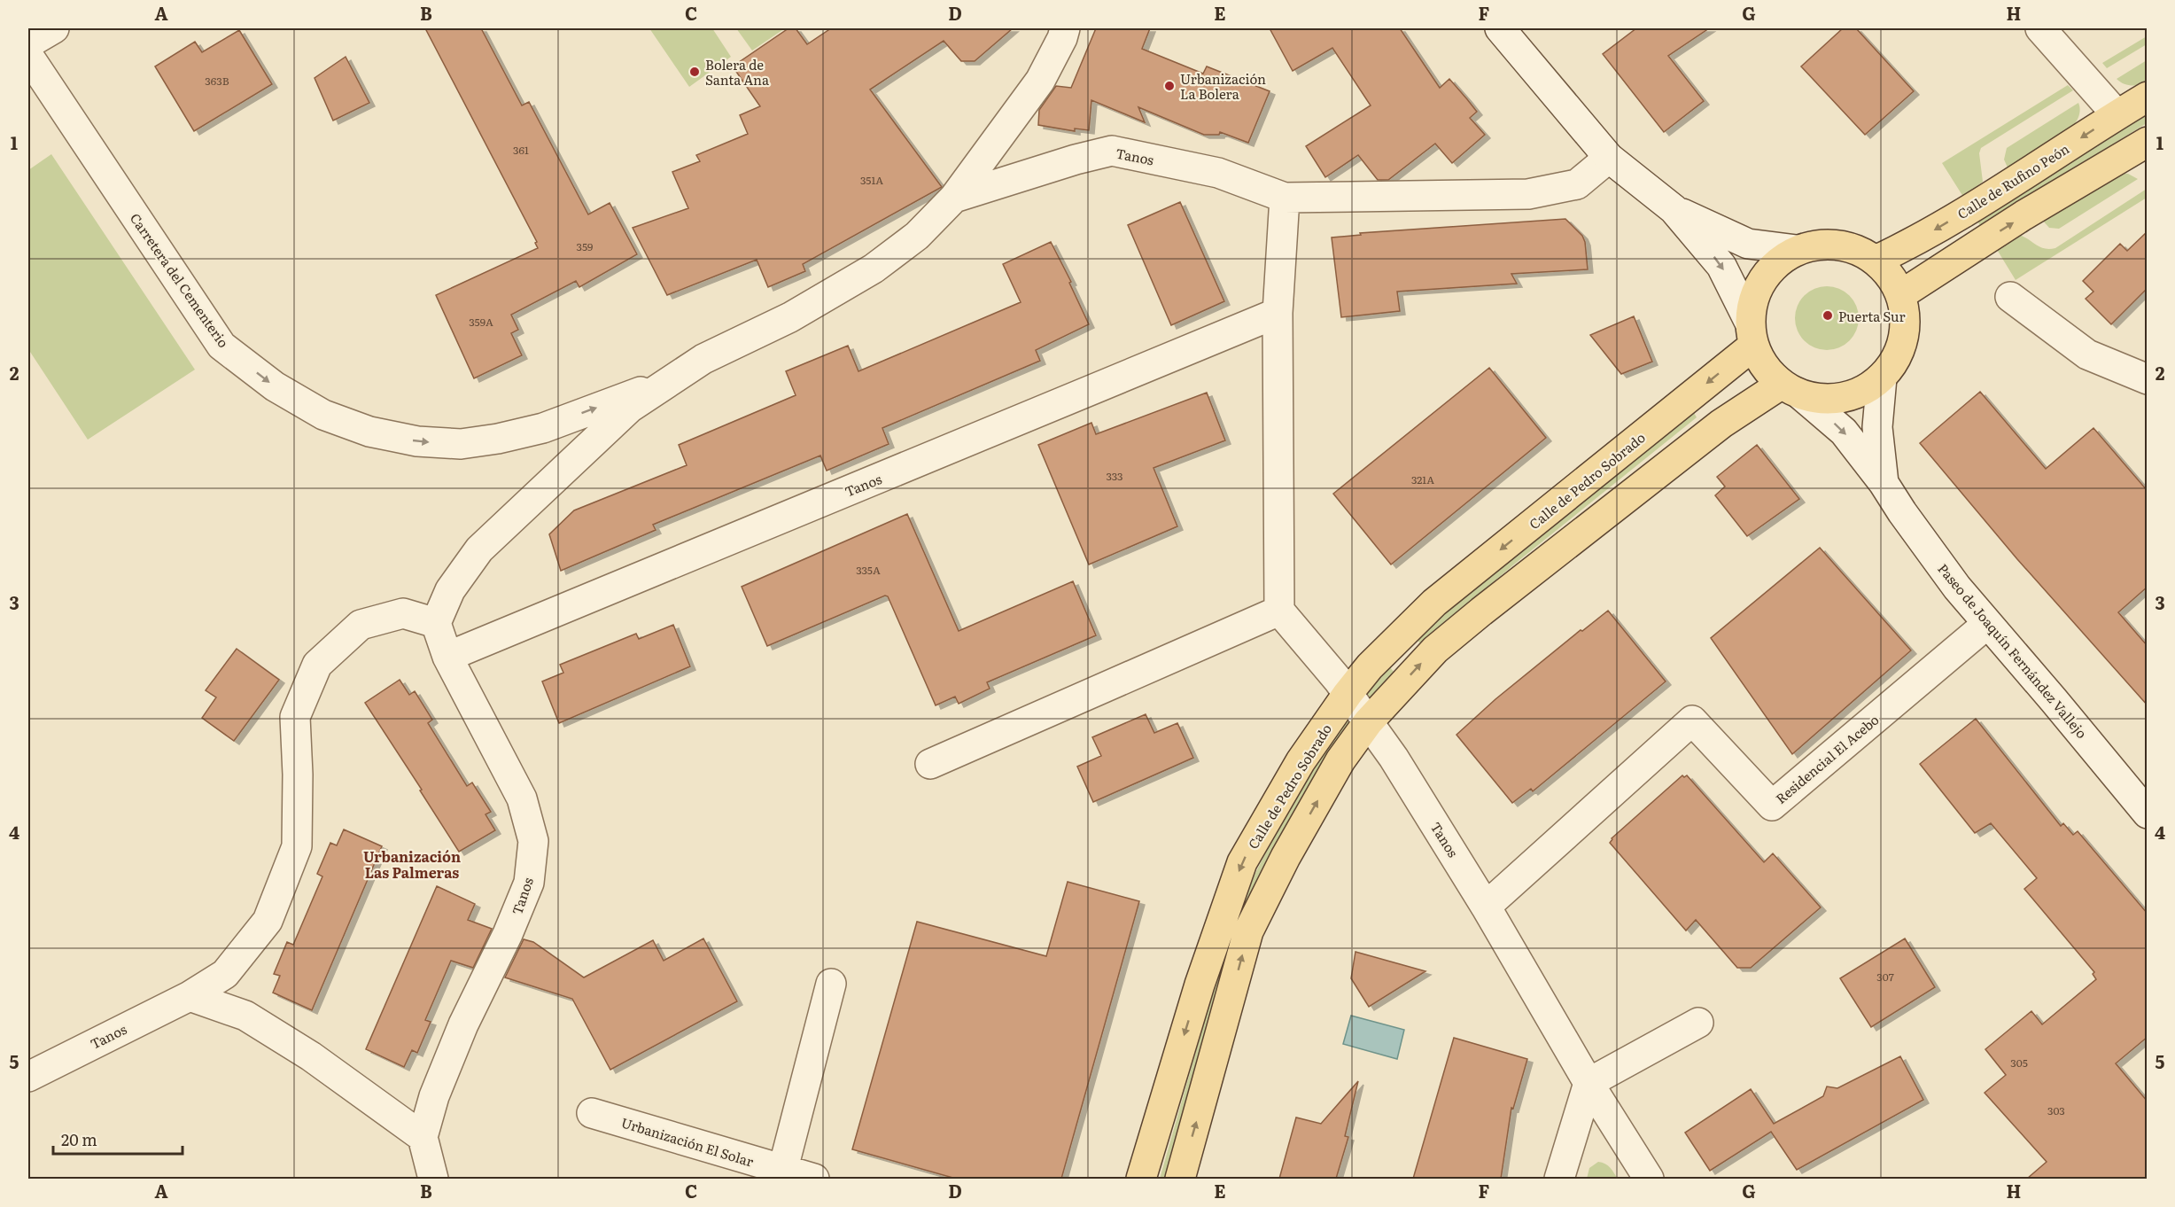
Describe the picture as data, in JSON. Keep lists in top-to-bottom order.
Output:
{
  "streets": {
    "main road": ["Calle de Rufino Peón", "Calle de Pedro Sobrado"],
    "street": [
      "Tanos",
      "Carretera del Cementerio",
      "Paseo de Joaquín Fernández Vallejo",
      "Residencial El Acebo",
      "Urbanización El Solar"
    ]
  },
  "crossings": [
    ["Tanos", "Carretera del Cementerio"],
    ["Tanos", "Calle de Pedro Sobrado"],
    ["Tanos", "Residencial El Acebo"],
    ["Calle de Rufino Peón", "Calle de Pedro Sobrado"],
    ["Calle de Rufino Peón", "Paseo de Joaquín Fernández Vallejo"],
    ["Calle de Pedro Sobrado", "Paseo de Joaquín Fernández Vallejo"],
    ["Paseo de Joaquín Fernández Vallejo", "Residencial El Acebo"]
  ],
  "one_way": ["Carretera del Cementerio"],
  "districts": ["Urbanización Las Palmeras"],
  "places": ["Bolera de Santa Ana", "Urbanización La Bolera", "Puerta Sur"],
  "house_numbers": [
    "363B",
    "361",
    "351A",
    "359",
    "359A",
    "333",
    "321A",
    "335A",
    "307",
    "305",
    "303"
  ],
  "scale_bar": "20 m",
  "grid": {
    "columns": [
      "A",
      "B",
      "C",
      "D",
      "E",
      "F",
      "G",
      "H"
    ],
    "rows": [
      "1",
      "2",
      "3",
      "4",
      "5"
    ]
  }
}
